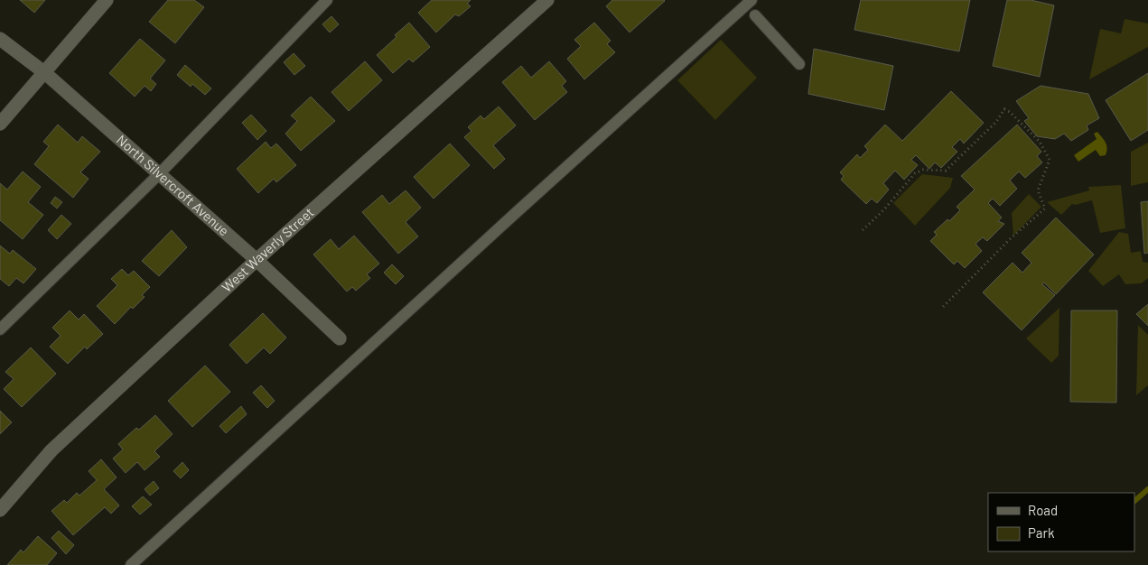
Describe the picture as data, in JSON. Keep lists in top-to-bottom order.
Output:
{
  "streets": {
    "street": ["North Silvercroft Avenue", "West Waverly Street"]
  },
  "crossings": [
    ["North Silvercroft Avenue", "West Waverly Street"]
  ],
  "legend": ["Road", "Park"]
}
